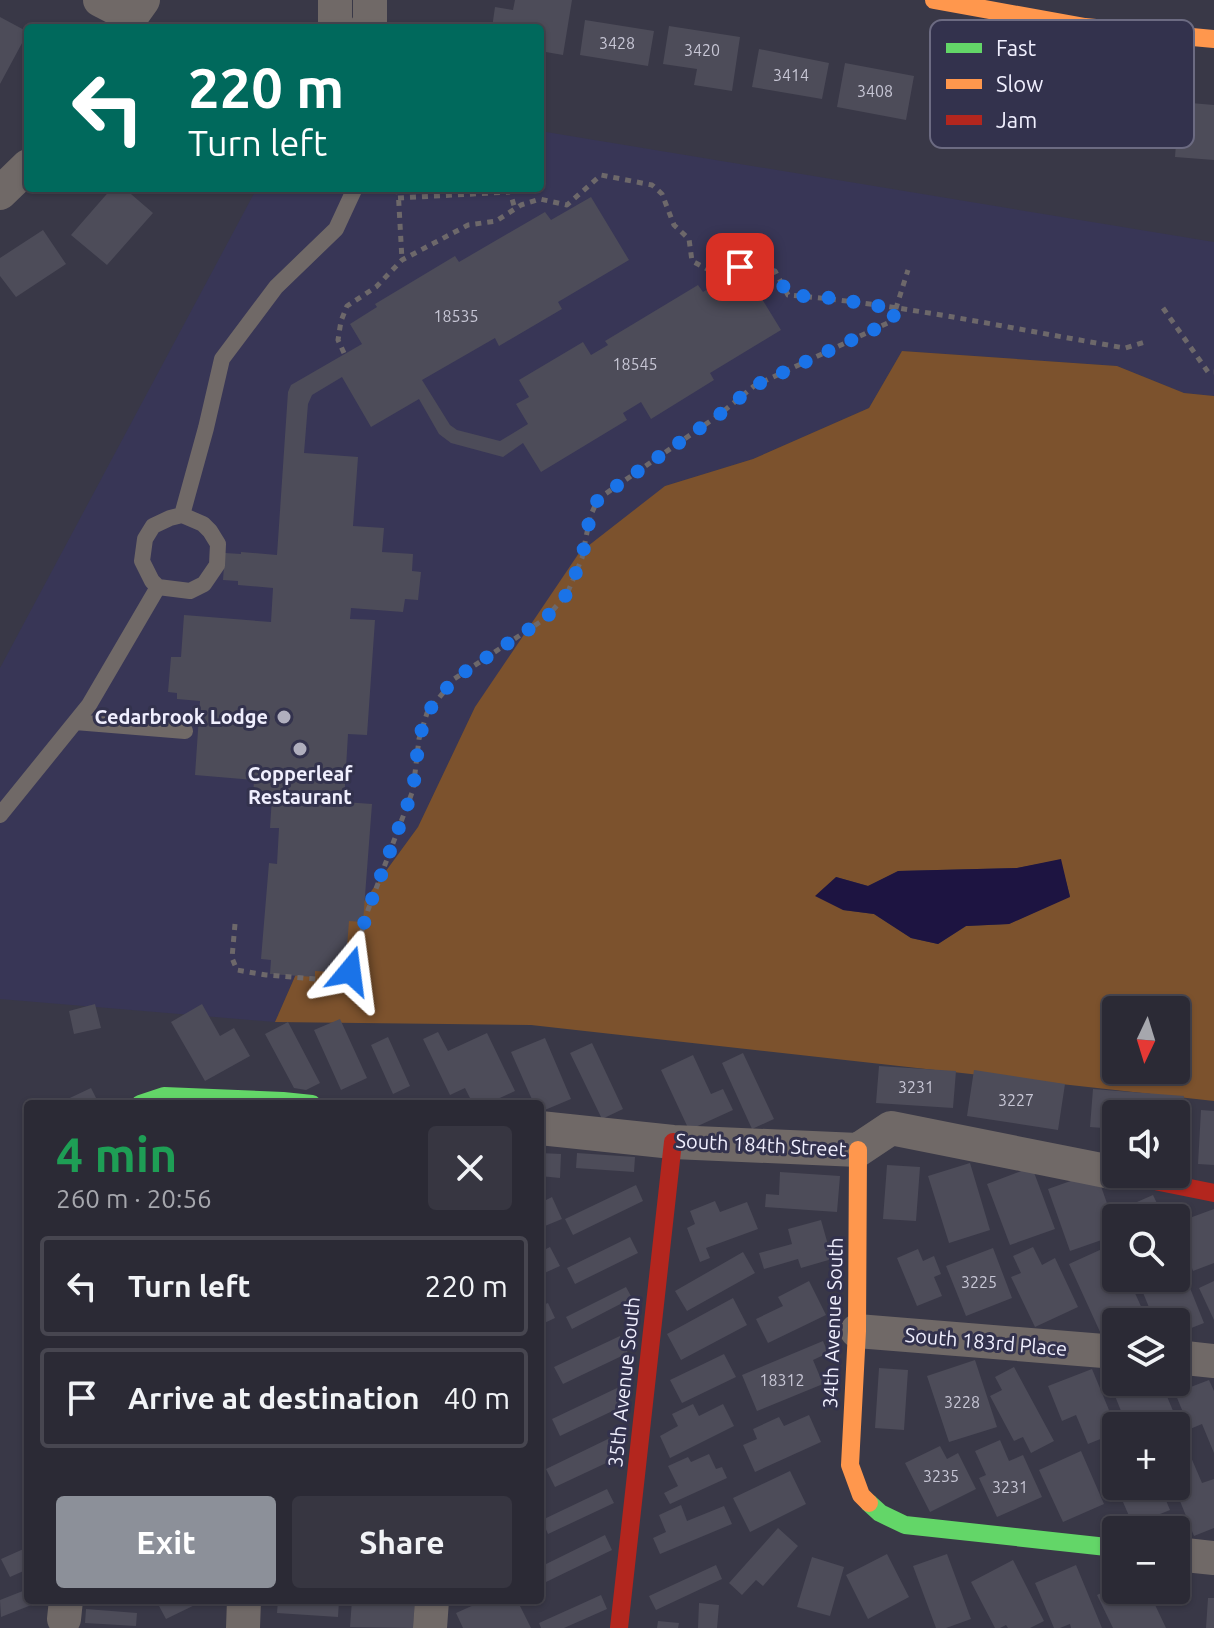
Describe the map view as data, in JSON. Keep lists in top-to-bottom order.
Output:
{
  "streets": {
    "street": [
      "South 184th Street",
      "34th Avenue South",
      "South 183rd Place",
      "35th Avenue South"
    ]
  },
  "crossings": [
    ["South 184th Street", "34th Avenue South"],
    ["South 184th Street", "35th Avenue South"],
    ["34th Avenue South", "South 183rd Place"]
  ],
  "places": ["Cedarbrook Lodge", "Copperleaf Restaurant"],
  "house_numbers": [
    "3428",
    "3420",
    "3414",
    "3408",
    "18535",
    "18545",
    "3231",
    "3227",
    "3225",
    "18312",
    "3228",
    "3235",
    "3231"
  ],
  "legend": ["Fast", "Slow", "Jam"],
  "north": "bottom",
  "page": {
    "turn": ["220 m", "Turn left"],
    "map_buttons": ["+", "−"],
    "heading": ["4 min", "260 m · 20:56"],
    "list": [
      {
        "name": "Turn left",
        "value": "220 m"
      },
      {
        "name": "Arrive at destination",
        "value": "40 m"
      }
    ],
    "buttons": ["Exit", "Share"]
  }
}
